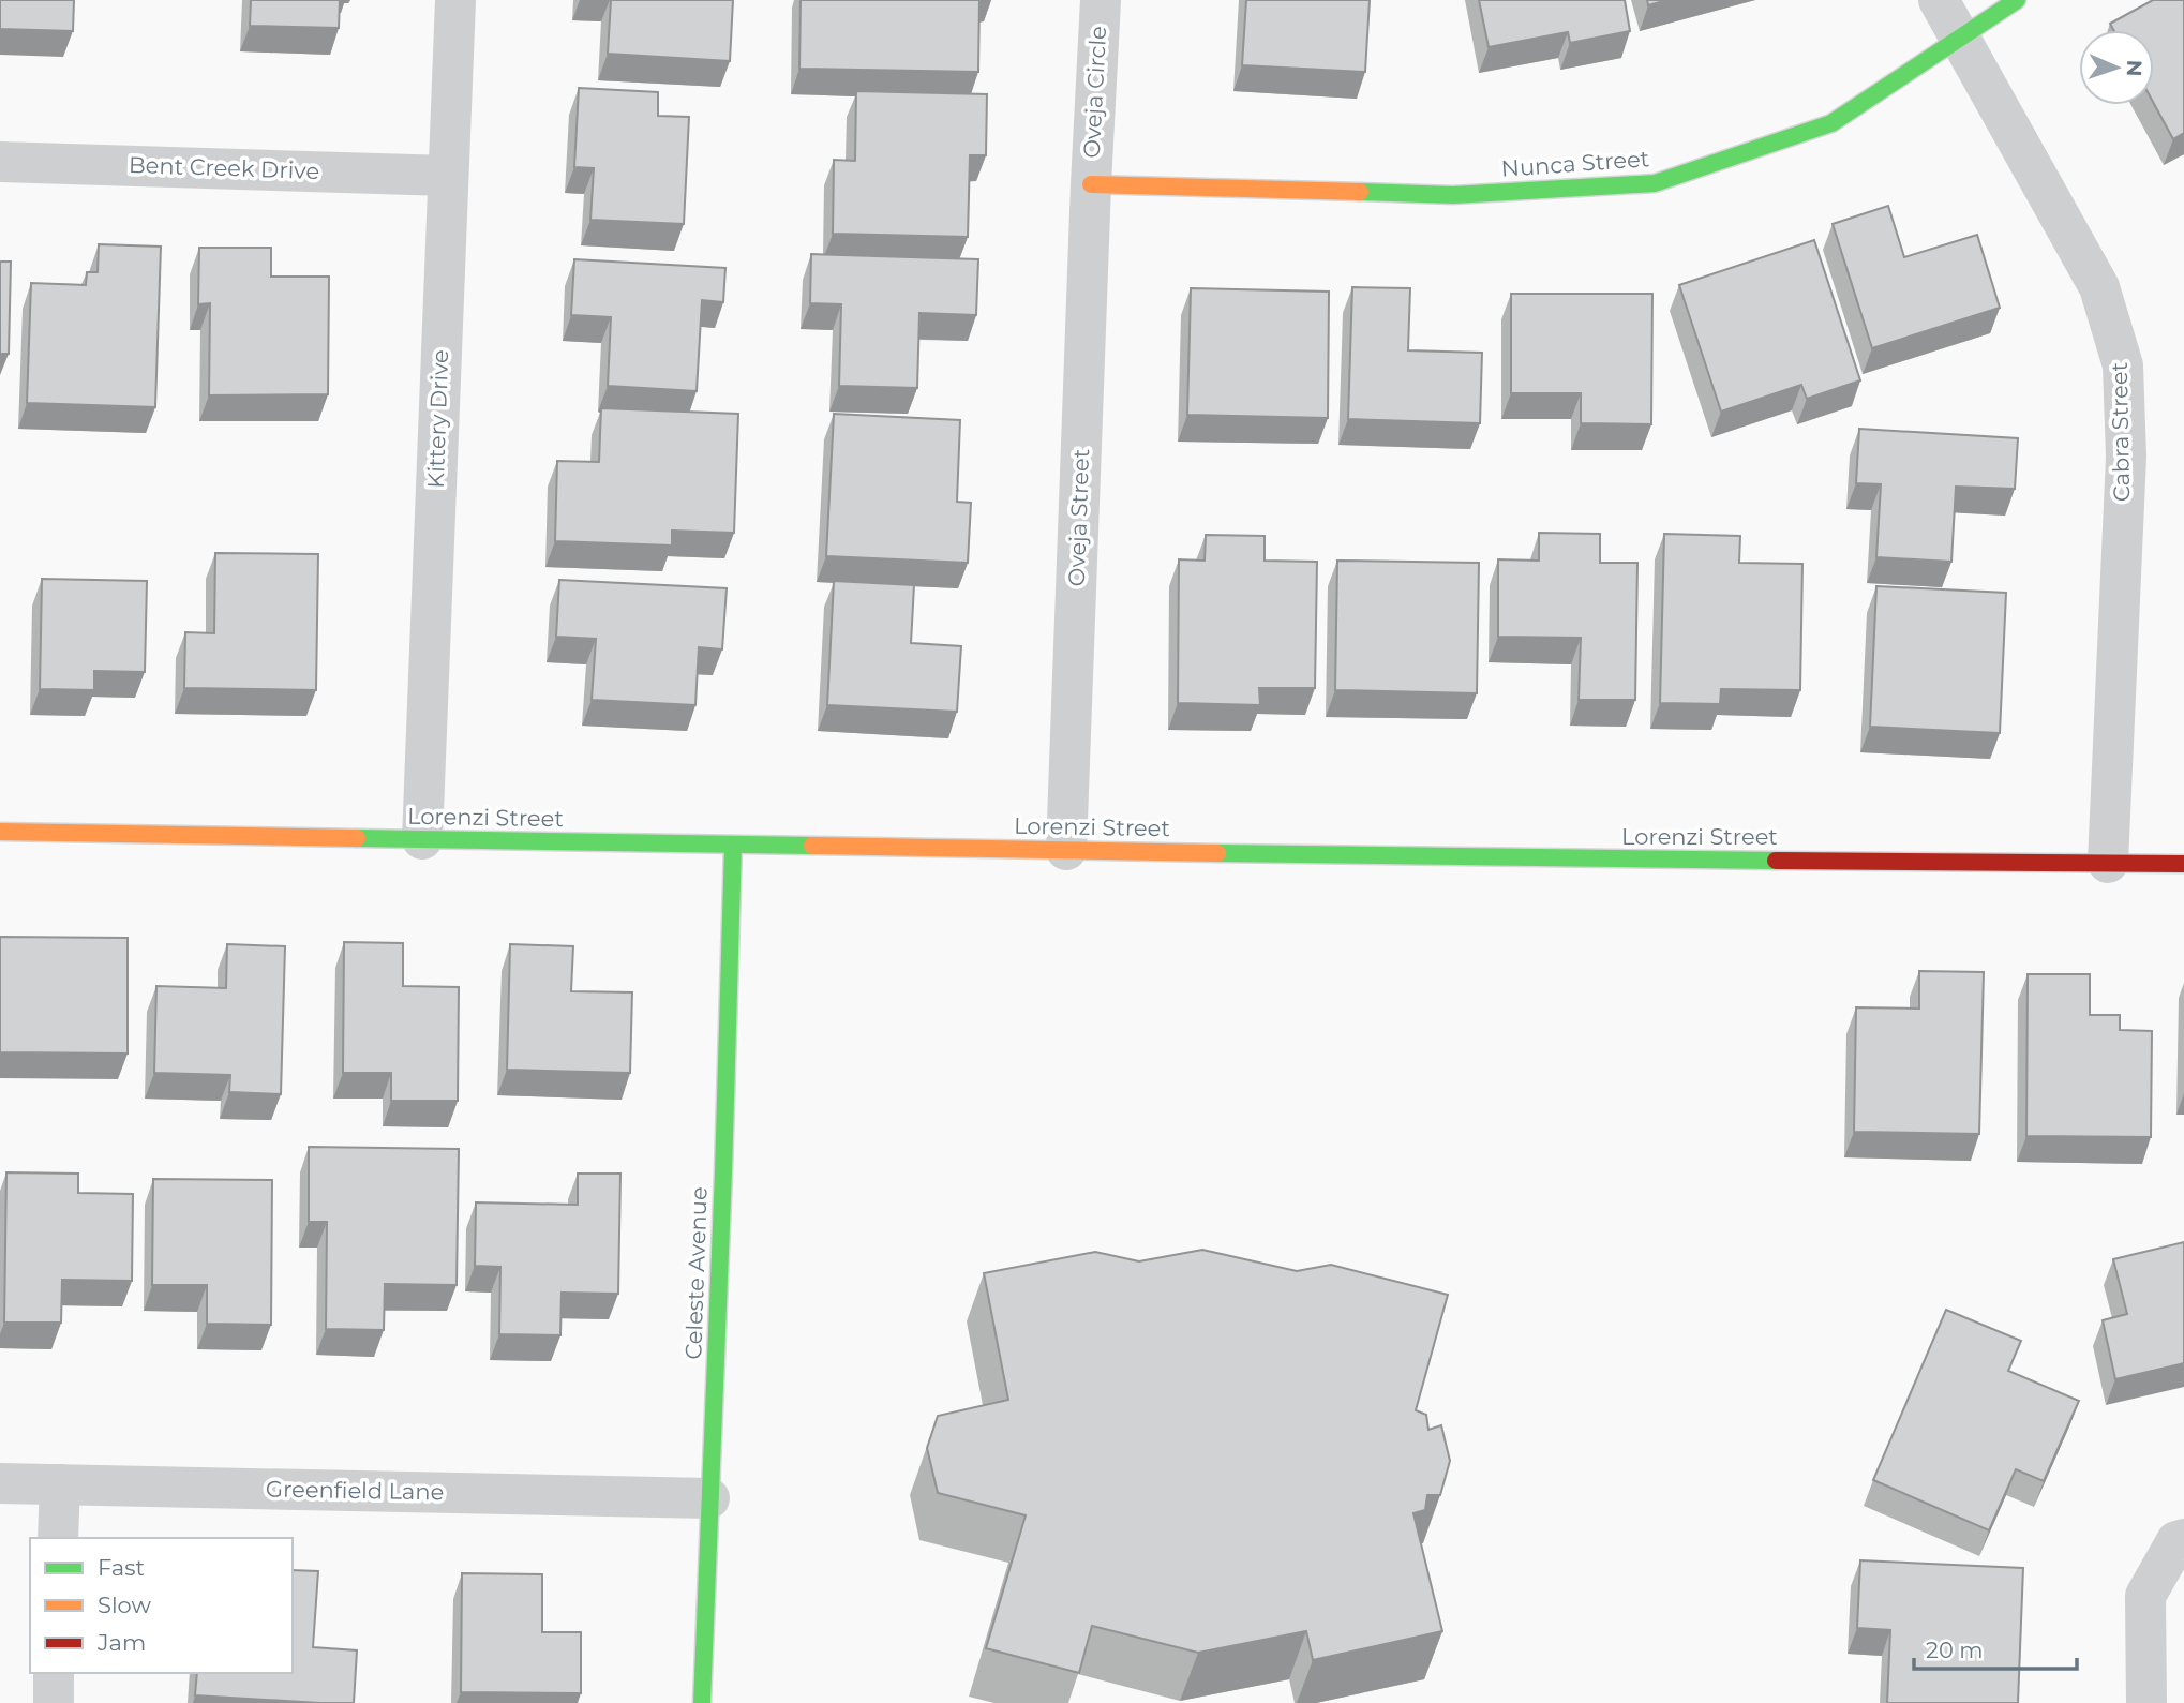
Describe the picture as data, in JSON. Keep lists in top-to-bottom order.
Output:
{
  "streets": {
    "street": [
      "Oveja Circle",
      "Nunca Street",
      "Bent Creek Drive",
      "Kittery Drive",
      "Cabra Street",
      "Oveja Street",
      "Lorenzi Street",
      "Celeste Avenue",
      "Greenfield Lane"
    ]
  },
  "crossings": [
    ["Oveja Circle", "Nunca Street"],
    ["Oveja Circle", "Oveja Street"],
    ["Nunca Street", "Cabra Street"],
    ["Nunca Street", "Oveja Street"],
    ["Bent Creek Drive", "Kittery Drive"],
    ["Kittery Drive", "Lorenzi Street"],
    ["Cabra Street", "Lorenzi Street"],
    ["Oveja Street", "Lorenzi Street"],
    ["Lorenzi Street", "Celeste Avenue"],
    ["Celeste Avenue", "Greenfield Lane"]
  ],
  "legend": ["Fast", "Slow", "Jam"],
  "scale_bar": "20 m",
  "north": "right"
}
